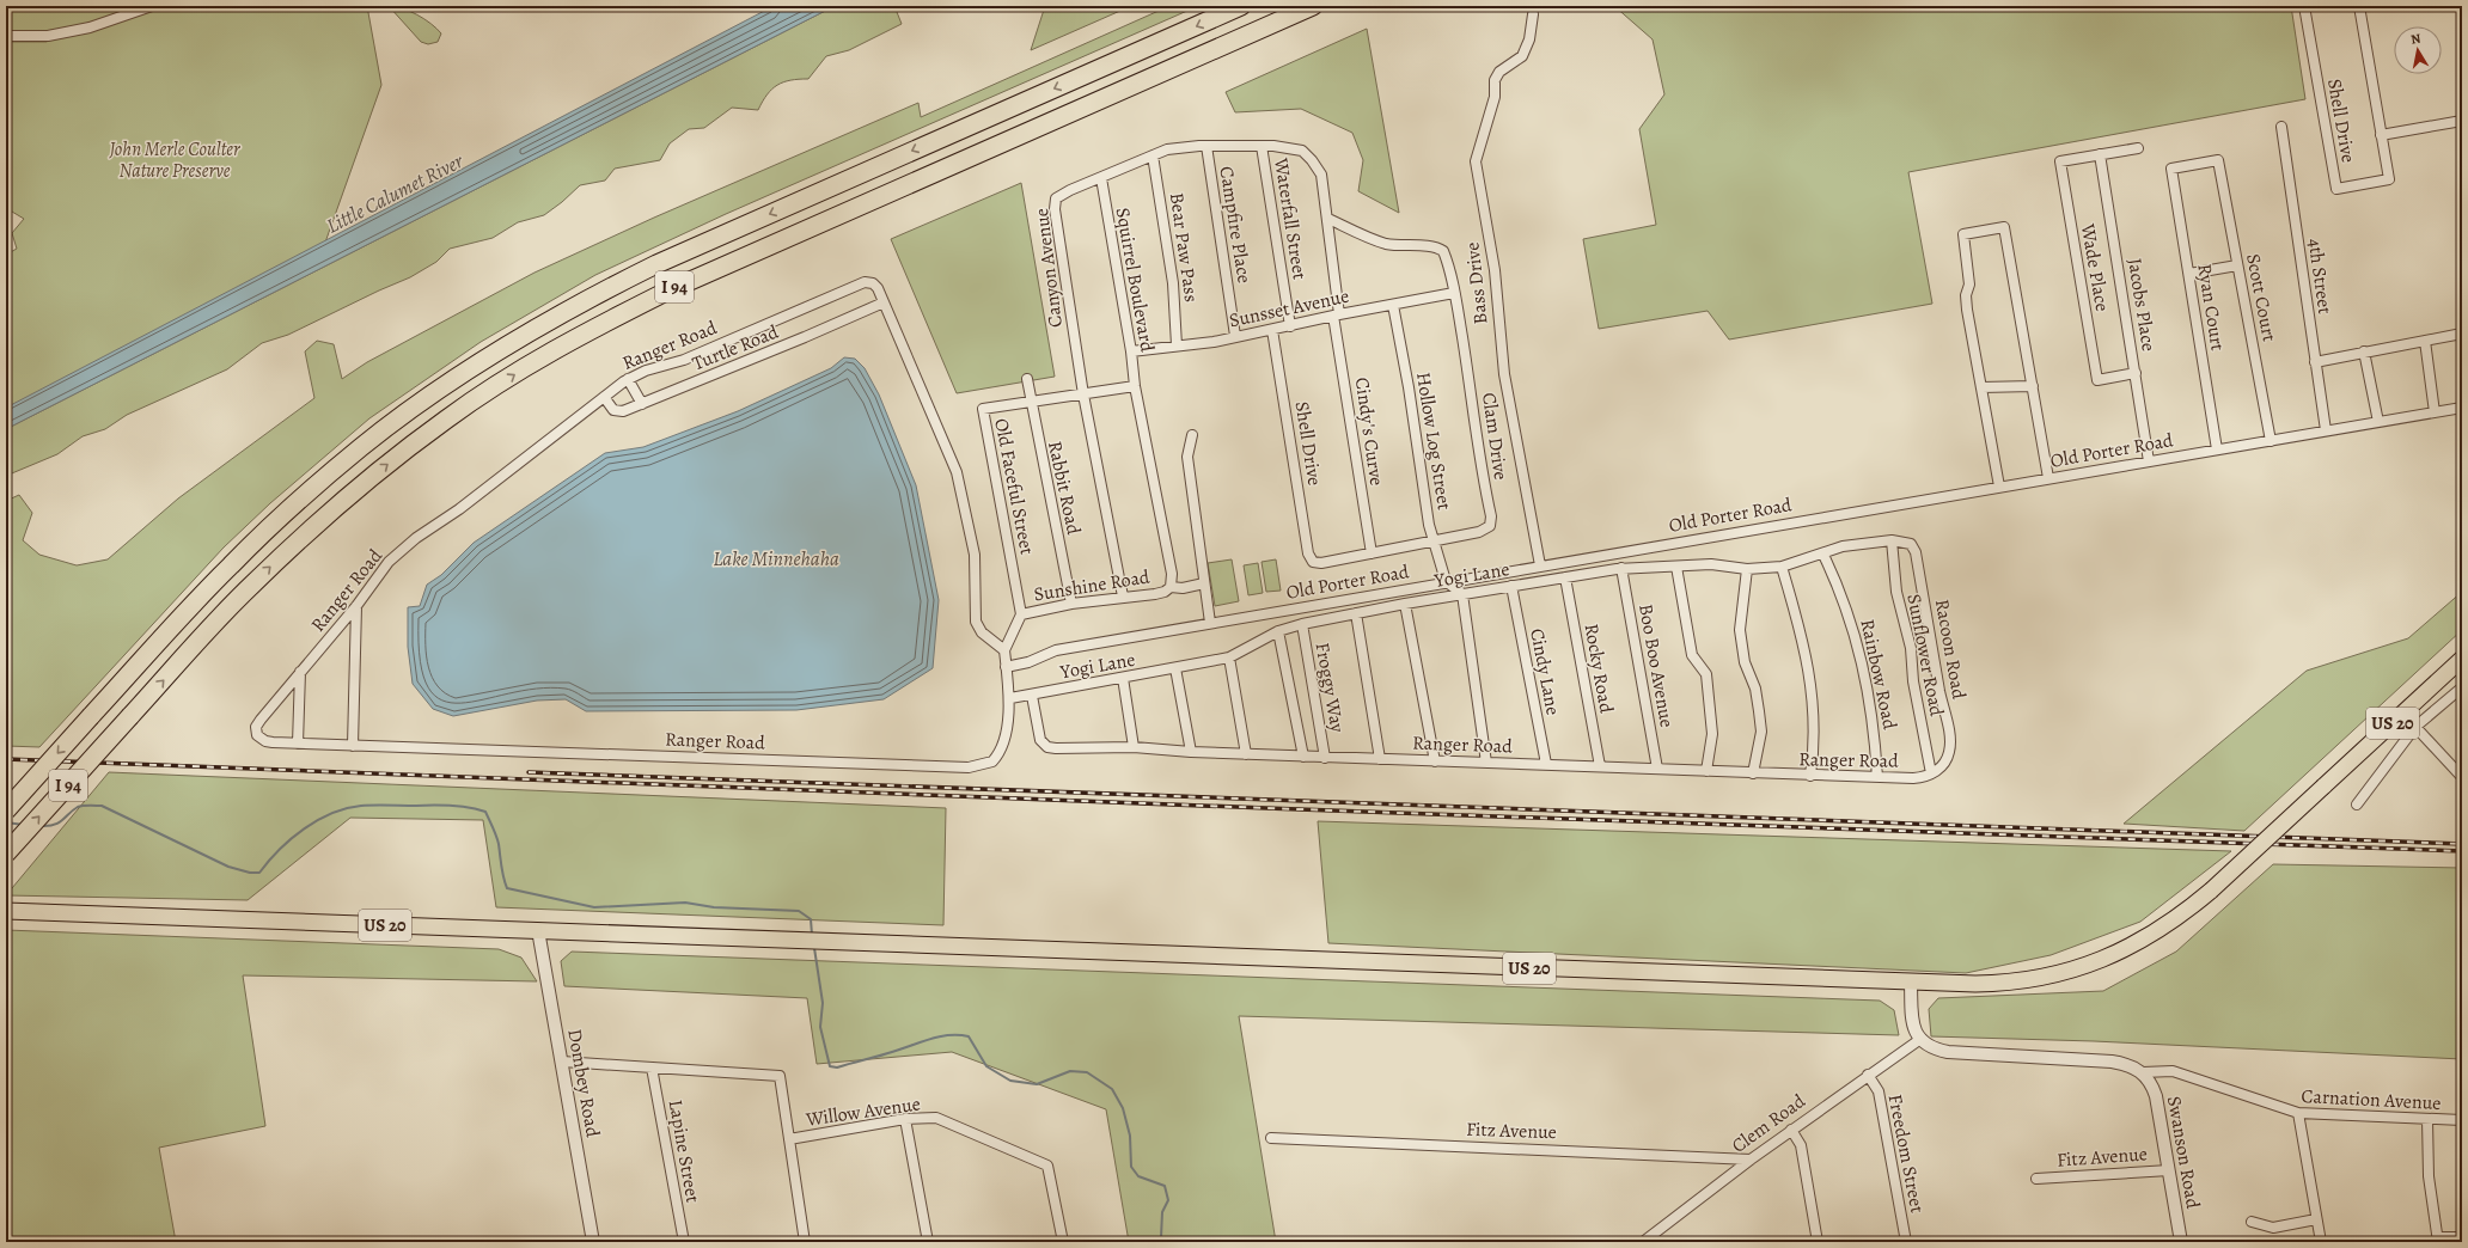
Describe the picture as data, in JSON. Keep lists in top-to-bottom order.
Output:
{
  "streets": {
    "highway": ["I 94"],
    "main road": ["US 20"],
    "street": [
      "Shell Drive",
      "Waterfall Street",
      "Campfire Place",
      "Bear Paw Pass",
      "Canyon Avenue",
      "Wade Place",
      "4th Street",
      "Squirrel Boulevard",
      "Bass Drive",
      "Scott Court",
      "Jacobs Place",
      "Ryan Court",
      "Sunsset Avenue",
      "Ranger Road",
      "Turtle Road",
      "Cindy's Curve",
      "Clam Drive",
      "Hollow Log Street",
      "Old Porter Road",
      "Old Faceful Street",
      "Rabbit Road",
      "Yogi Lane",
      "Sunshine Road",
      "Racoon Road",
      "Sunflower Road",
      "Boo Boo Avenue",
      "Rocky Road",
      "Cindy Lane",
      "Rainbow Road",
      "Froggy Way",
      "Dombey Road",
      "Carnation Avenue",
      "Willow Avenue",
      "Clem Road",
      "Fitz Avenue",
      "Lapine Street",
      "Swanson Road",
      "Freedom Street"
    ]
  },
  "crossings": [
    ["Shell Drive", "Sunsset Avenue"],
    ["Shell Drive", "Cindy's Curve"],
    ["Waterfall Street", "Canyon Avenue"],
    ["Waterfall Street", "Sunsset Avenue"],
    ["Campfire Place", "Canyon Avenue"],
    ["Campfire Place", "Sunsset Avenue"],
    ["Bear Paw Pass", "Canyon Avenue"],
    ["Bear Paw Pass", "Sunsset Avenue"],
    ["Canyon Avenue", "Squirrel Boulevard"],
    ["Canyon Avenue", "Cindy's Curve"],
    ["Canyon Avenue", "Old Faceful Street"],
    ["Canyon Avenue", "Sunshine Road"],
    ["Wade Place", "Jacobs Place"],
    ["4th Street", "Old Porter Road"],
    ["Squirrel Boulevard", "Sunsset Avenue"],
    ["Squirrel Boulevard", "Old Faceful Street"],
    ["Bass Drive", "Old Porter Road"],
    ["Scott Court", "Ryan Court"],
    ["Scott Court", "Old Porter Road"],
    ["Jacobs Place", "Old Porter Road"],
    ["Ryan Court", "Old Porter Road"],
    ["Sunsset Avenue", "Cindy's Curve"],
    ["Sunsset Avenue", "Clam Drive"],
    ["Sunsset Avenue", "Hollow Log Street"],
    ["Ranger Road", "Turtle Road"],
    ["Ranger Road", "Old Porter Road"],
    ["Ranger Road", "Yogi Lane"],
    ["Ranger Road", "Sunshine Road"],
    ["Ranger Road", "Racoon Road"],
    ["Ranger Road", "Sunflower Road"],
    ["Ranger Road", "Boo Boo Avenue"],
    ["Ranger Road", "Rocky Road"],
    ["Ranger Road", "Cindy Lane"],
    ["Ranger Road", "Rainbow Road"],
    ["Ranger Road", "Froggy Way"],
    ["Clam Drive", "Hollow Log Street"],
    ["Hollow Log Street", "Old Porter Road"],
    ["Old Faceful Street", "Rabbit Road"],
    ["Old Faceful Street", "Sunshine Road"],
    ["Rabbit Road", "Sunshine Road"],
    ["Yogi Lane", "Racoon Road"],
    ["Yogi Lane", "Sunflower Road"],
    ["Yogi Lane", "Boo Boo Avenue"],
    ["Yogi Lane", "Rocky Road"],
    ["Yogi Lane", "Cindy Lane"],
    ["Yogi Lane", "Rainbow Road"],
    ["Yogi Lane", "Froggy Way"],
    ["Racoon Road", "Sunflower Road"],
    ["US 20", "Dombey Road"],
    ["Carnation Avenue", "Swanson Road"],
    ["Clem Road", "Fitz Avenue"],
    ["Clem Road", "Freedom Street"],
    ["Fitz Avenue", "Swanson Road"]
  ],
  "water": ["Little Calumet River", "Lake Minnehaha"],
  "parks": ["John Merle Coulter Nature Preserve"],
  "north": "top"
}
